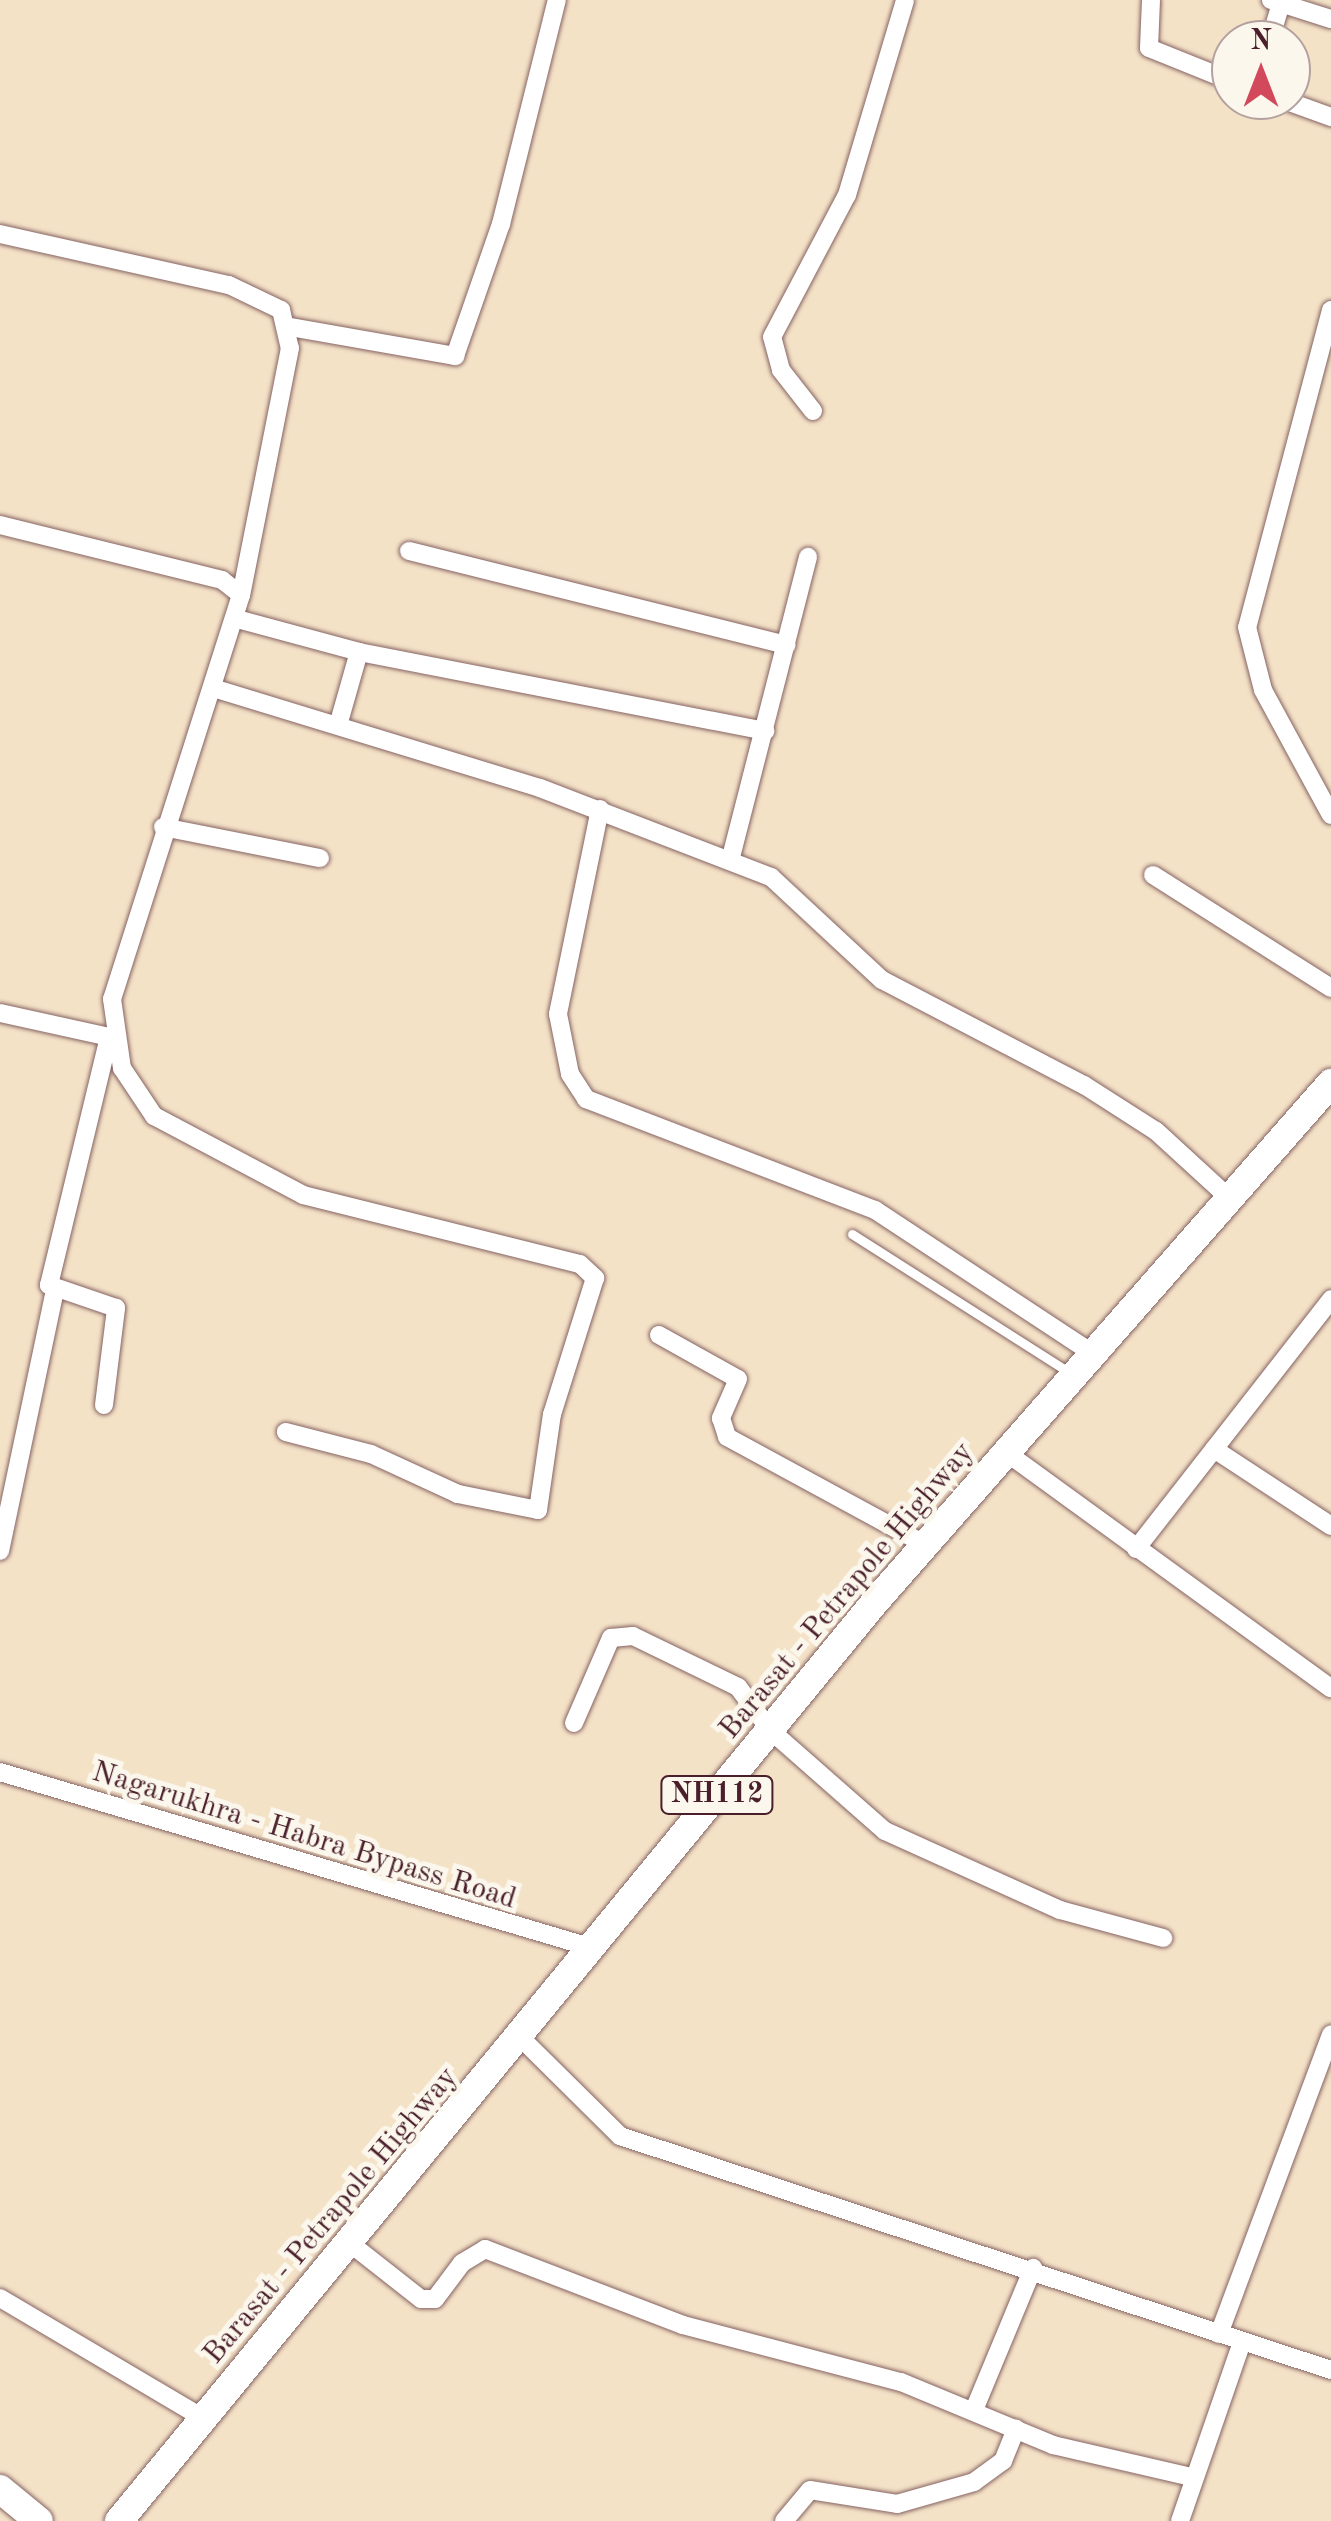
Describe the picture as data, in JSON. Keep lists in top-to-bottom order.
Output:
{
  "streets": {
    "main road": ["Barasat - Petrapole Highway", "NH112"],
    "street": ["Nagarukhra - Habra Bypass Road"]
  },
  "crossings": [
    ["Barasat - Petrapole Highway", "Nagarukhra - Habra Bypass Road"]
  ],
  "north": "top"
}
